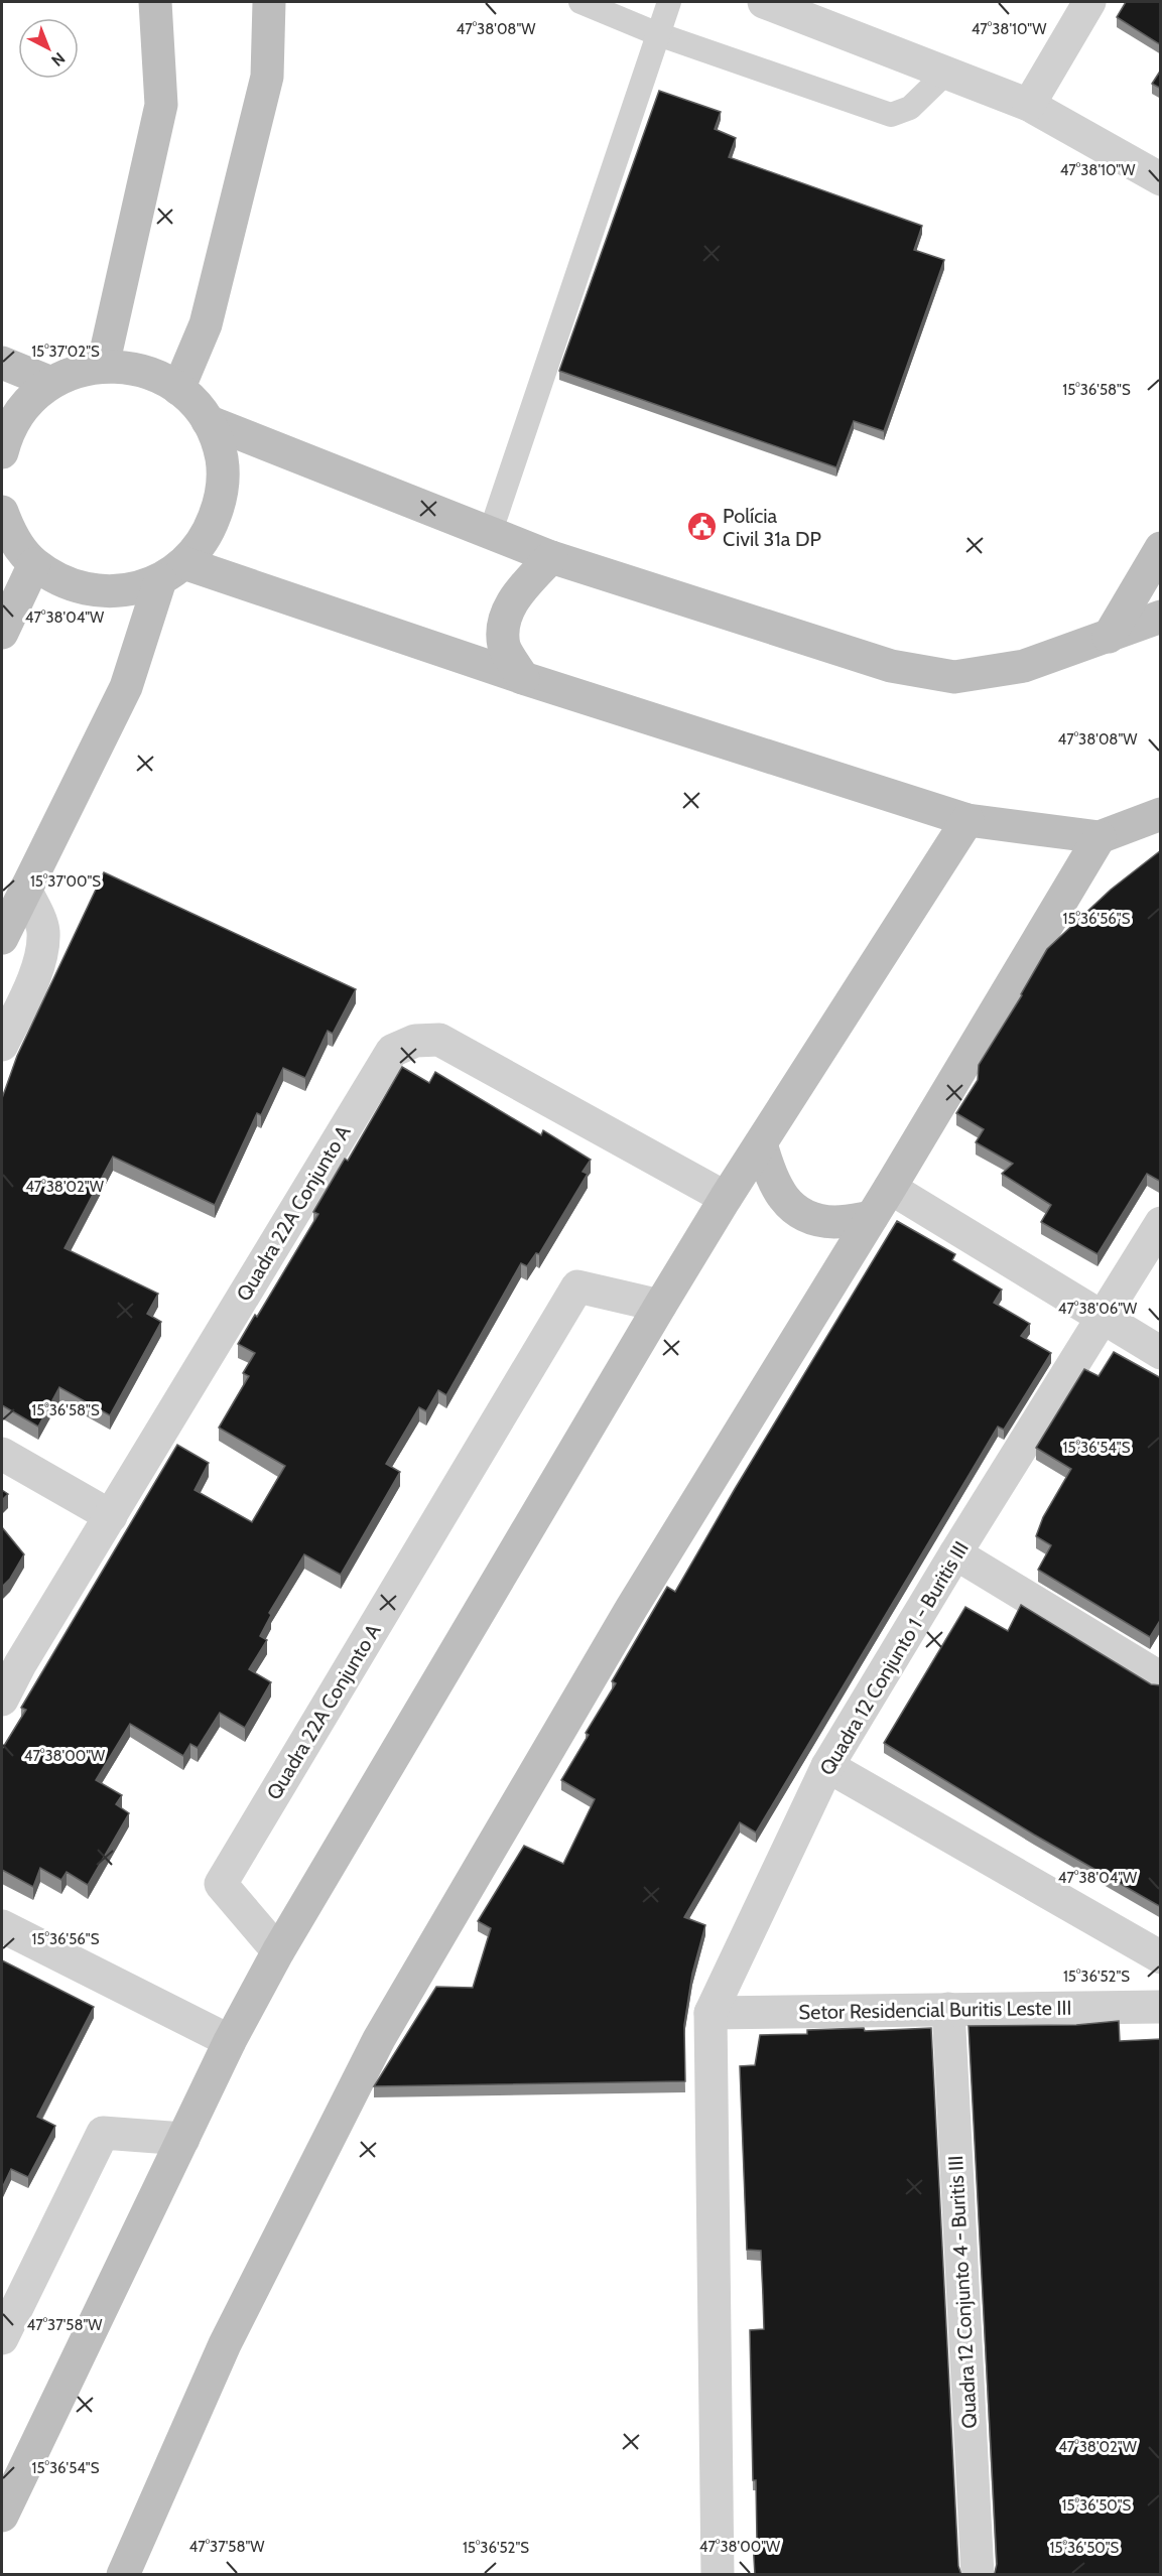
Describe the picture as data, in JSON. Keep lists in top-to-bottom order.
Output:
{
  "streets": {
    "street": [
      "Quadra 22A Conjunto A",
      "Quadra 12 Conjunto 1 - Buritis III",
      "Setor Residencial Buritis Leste III",
      "Quadra 12 Conjunto 4 - Buritis III"
    ]
  },
  "crossings": [
    ["Quadra 12 Conjunto 1 - Buritis III", "Setor Residencial Buritis Leste III"],
    ["Setor Residencial Buritis Leste III", "Quadra 12 Conjunto 4 - Buritis III"]
  ],
  "places": {
    "public building": ["Polícia Civil 31a DP"]
  },
  "north": "bottom right",
  "coordinates": [
    "47°38'08\"W",
    "47°38'10\"W",
    "15°37'02\"S",
    "15°36'58\"S",
    "47°38'04\"W",
    "15°37'00\"S",
    "15°36'56\"S",
    "47°38'02\"W",
    "47°38'06\"W",
    "15°36'54\"S",
    "47°38'00\"W",
    "15°36'52\"S",
    "47°37'58\"W",
    "15°36'50\"S"
  ]
}
